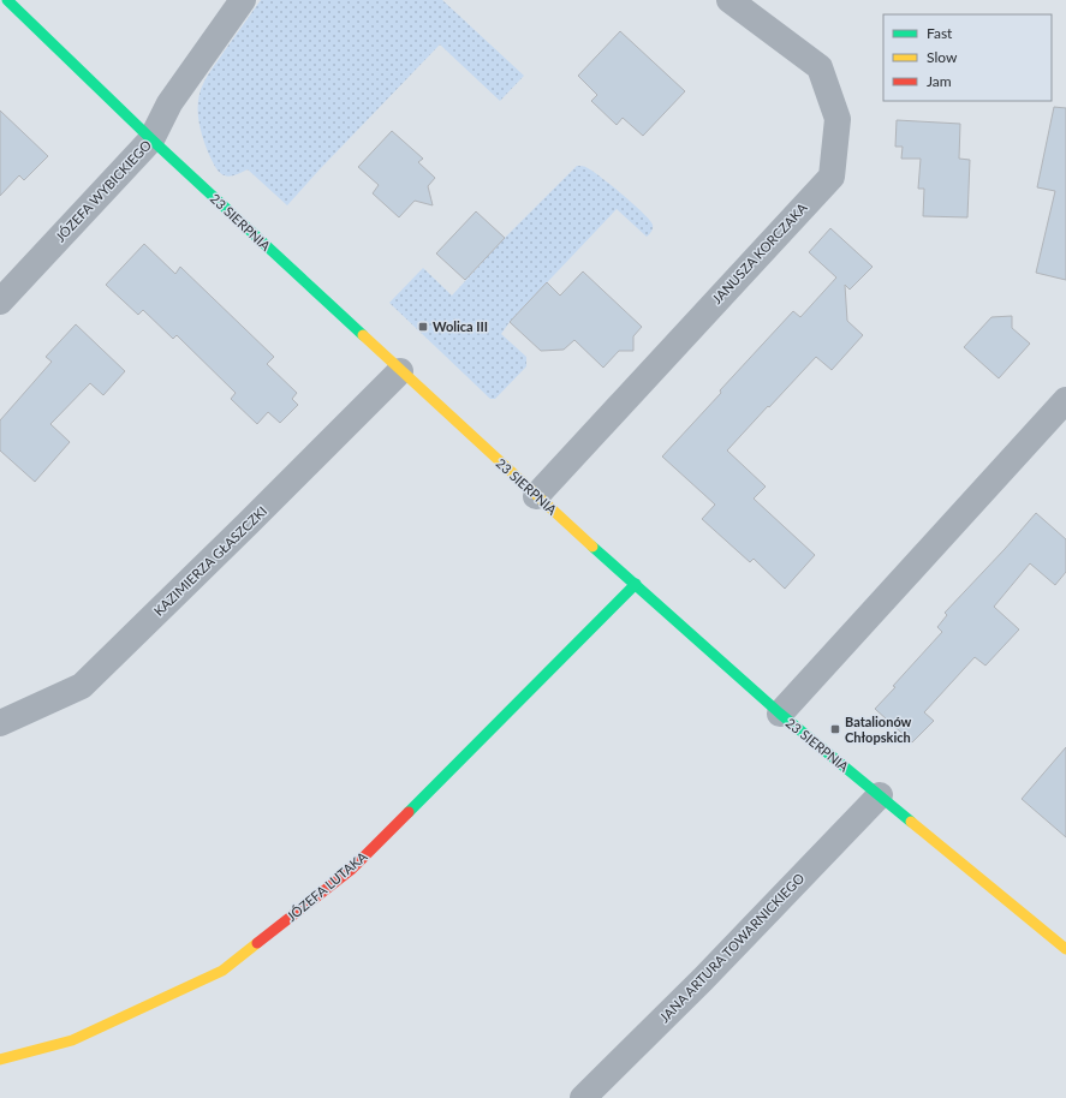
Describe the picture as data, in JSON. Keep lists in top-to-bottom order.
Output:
{
  "streets": {
    "street": [
      "JÓZEFA WYBICKIEGO",
      "23 SIERPNIA",
      "JANUSZA KORCZAKA",
      "KAZIMIERZA GŁASZCZKI",
      "JÓZEFA LUTAKA",
      "JANA ARTURA TOWARNICKIEGO"
    ]
  },
  "crossings": [
    ["JÓZEFA WYBICKIEGO", "23 SIERPNIA"],
    ["23 SIERPNIA", "JANUSZA KORCZAKA"],
    ["23 SIERPNIA", "KAZIMIERZA GŁASZCZKI"],
    ["23 SIERPNIA", "JÓZEFA LUTAKA"],
    ["23 SIERPNIA", "JANA ARTURA TOWARNICKIEGO"]
  ],
  "places": {
    "transit": ["Wolica III", "Batalionów Chłopskich"]
  },
  "legend": ["Fast", "Slow", "Jam"]
}
